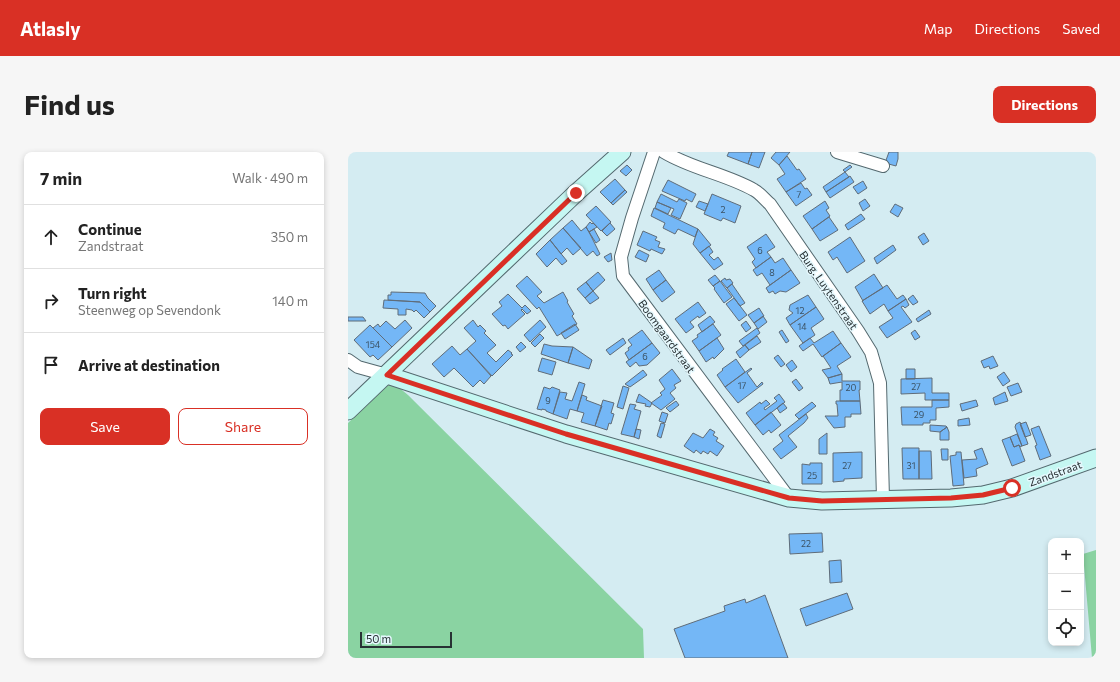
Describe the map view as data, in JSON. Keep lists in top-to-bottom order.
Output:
{
  "streets": {
    "street": ["Burg. Luytenstraat", "Boomgaardstraat", "Zandstraat"]
  },
  "crossings": [
    ["Burg. Luytenstraat", "Zandstraat"],
    ["Boomgaardstraat", "Zandstraat"]
  ],
  "house_numbers": [
    "7",
    "2",
    "6",
    "8",
    "12",
    "14",
    "154",
    "6",
    "17",
    "27",
    "20",
    "9",
    "29",
    "27",
    "31",
    "25",
    "22"
  ],
  "scale_bar": "50 m",
  "page": {
    "header": "Atlasly",
    "nav": ["Map", "Directions", "Saved"],
    "buttons": [
      "Directions",
      ["Save", "Share"]
    ],
    "title": "Find us",
    "heading": ["7 min", "Walk · 490 m"],
    "list": [
      ["Continue", "Zandstraat", "350 m"],
      ["Turn right", "Steenweg op Sevendonk", "140 m"],
      "Arrive at destination"
    ],
    "map_buttons": ["+", "−"],
    "scale": "50 m"
  }
}
